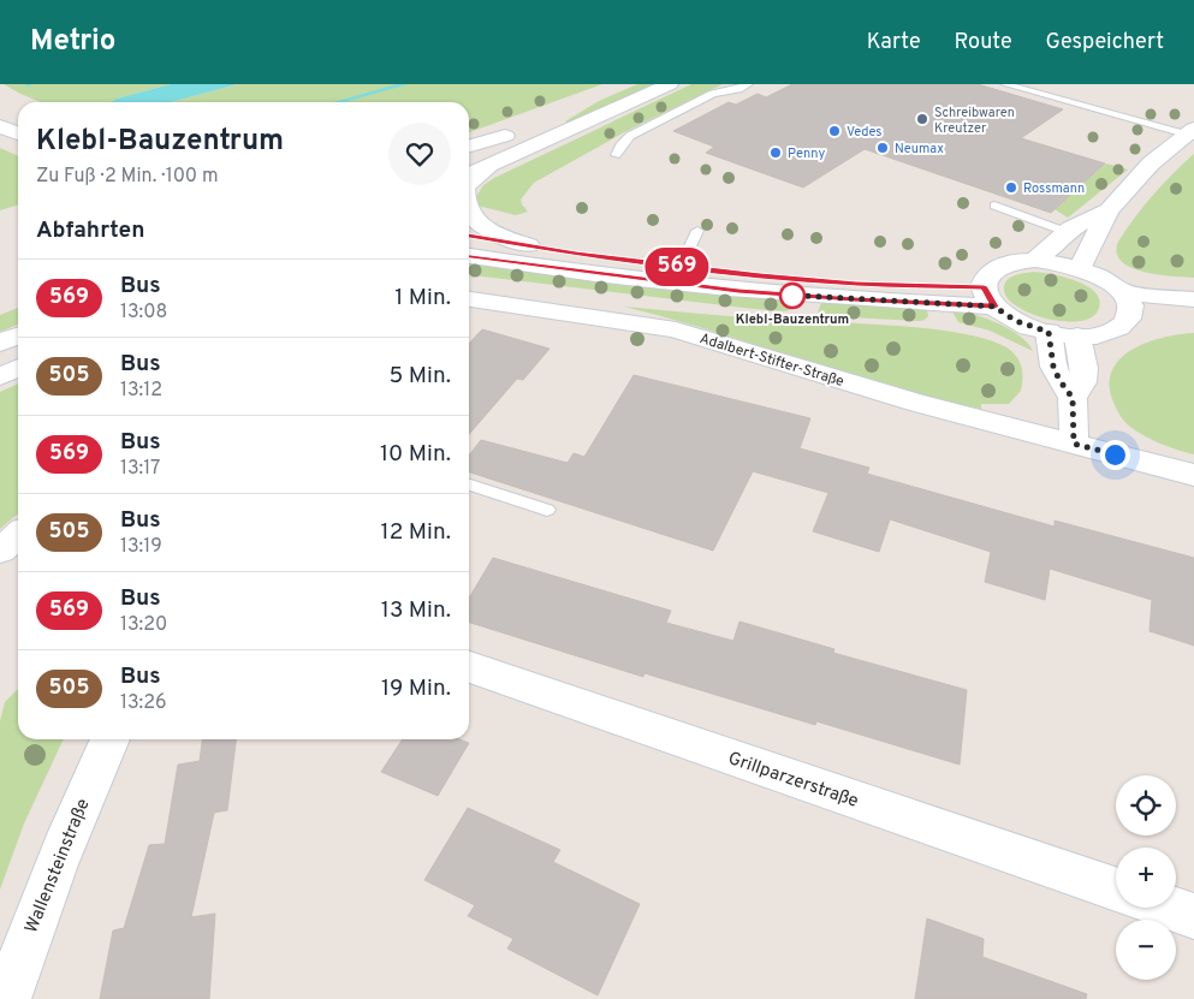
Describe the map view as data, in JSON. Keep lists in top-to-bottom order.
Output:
{
  "streets": {
    "street": ["Adalbert-Stifter-Straße", "Grillparzerstraße", "Wallensteinstraße"]
  },
  "places": [
    "Schreibwaren Kreutzer",
    "Vedes",
    "Neumax",
    "Penny",
    "Rossmann",
    "Klebl-Bauzentrum"
  ],
  "lines": ["bus line 569"],
  "page": {
    "header": "Metrio",
    "nav": ["Karte", "Route", "Gespeichert"],
    "on_map": "569",
    "heading": [
      ["Klebl-Bauzentrum", "Zu Fuß · 2 Min. · 100 m"],
      "Abfahrten"
    ],
    "list": [
      {
        "mark": "569",
        "name": "Bus",
        "note": "13:08",
        "value": "1 Min."
      },
      {
        "mark": "505",
        "name": "Bus",
        "note": "13:12",
        "value": "5 Min."
      },
      {
        "mark": "569",
        "name": "Bus",
        "note": "13:17",
        "value": "10 Min."
      },
      {
        "mark": "505",
        "name": "Bus",
        "note": "13:19",
        "value": "12 Min."
      },
      {
        "mark": "569",
        "name": "Bus",
        "note": "13:20",
        "value": "13 Min."
      },
      {
        "mark": "505",
        "name": "Bus",
        "note": "13:26",
        "value": "19 Min."
      }
    ],
    "map_buttons": ["+", "−"]
  }
}
